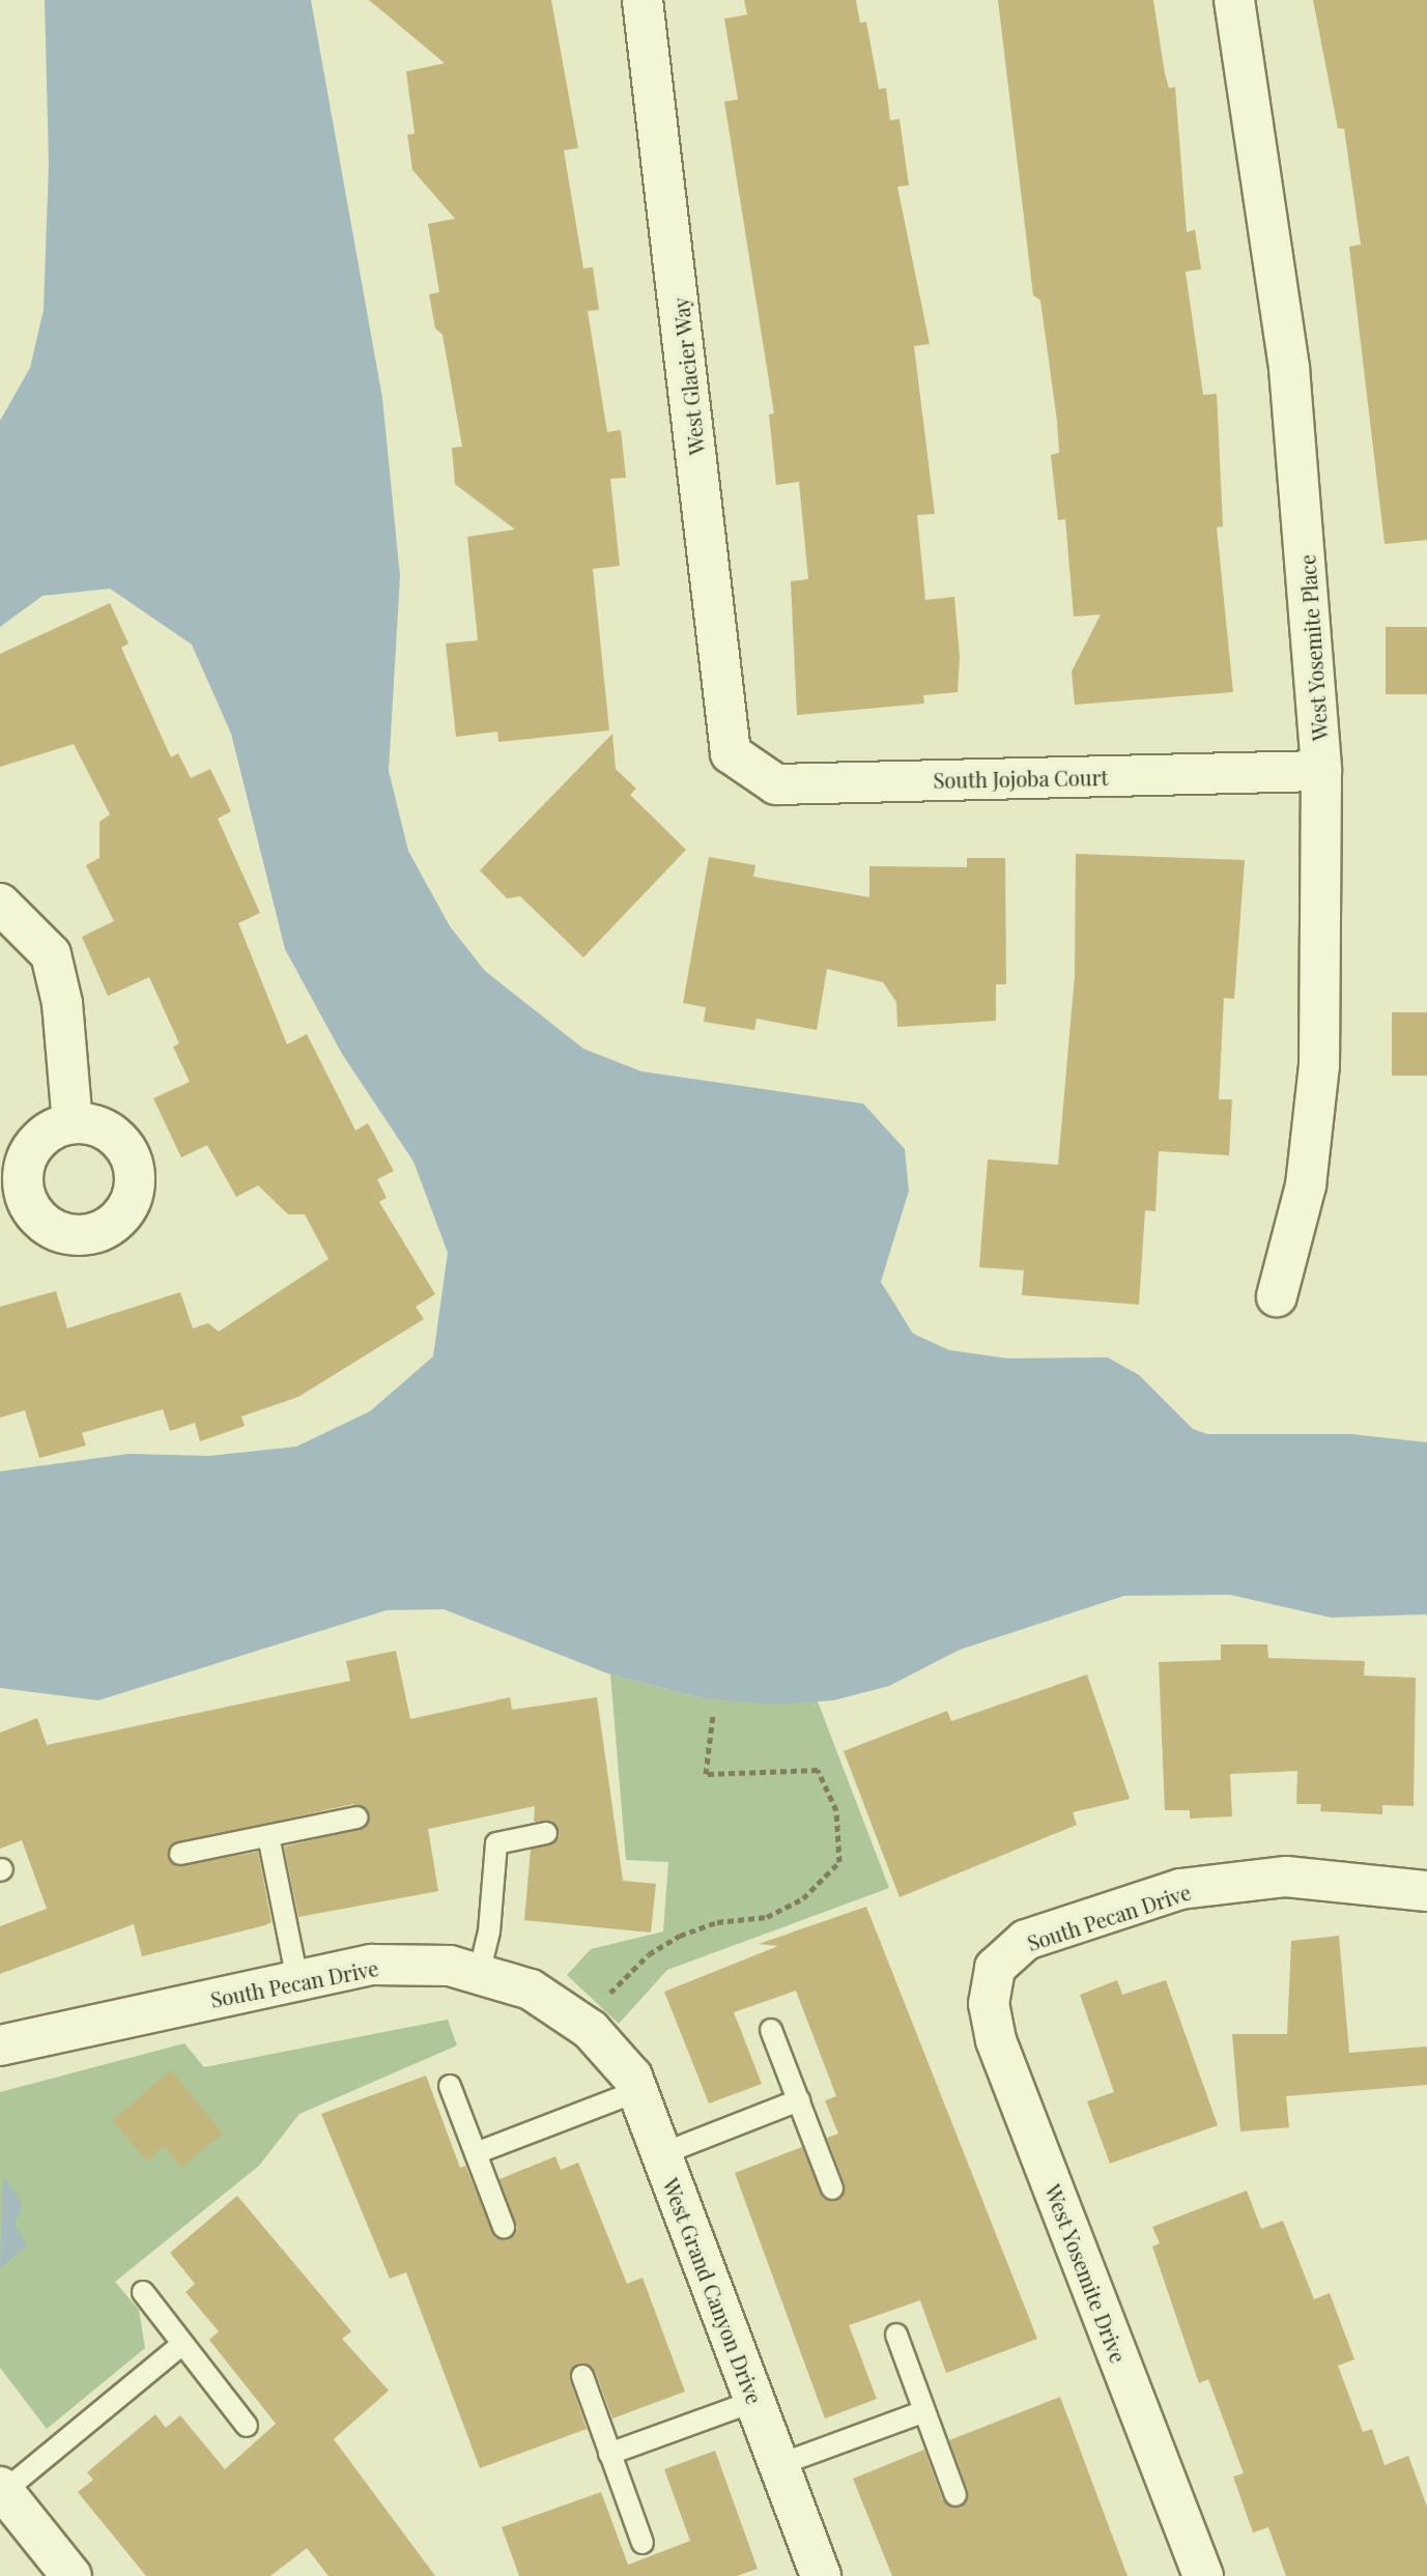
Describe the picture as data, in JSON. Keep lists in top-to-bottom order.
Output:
{
  "streets": {
    "street": [
      "West Glacier Way",
      "West Yosemite Place",
      "South Jojoba Court",
      "South Pecan Drive",
      "West Yosemite Drive",
      "West Grand Canyon Drive"
    ]
  },
  "crossings": [
    ["West Glacier Way", "South Jojoba Court"],
    ["West Yosemite Place", "South Jojoba Court"],
    ["South Pecan Drive", "West Yosemite Drive"],
    ["South Pecan Drive", "West Grand Canyon Drive"]
  ]
}
